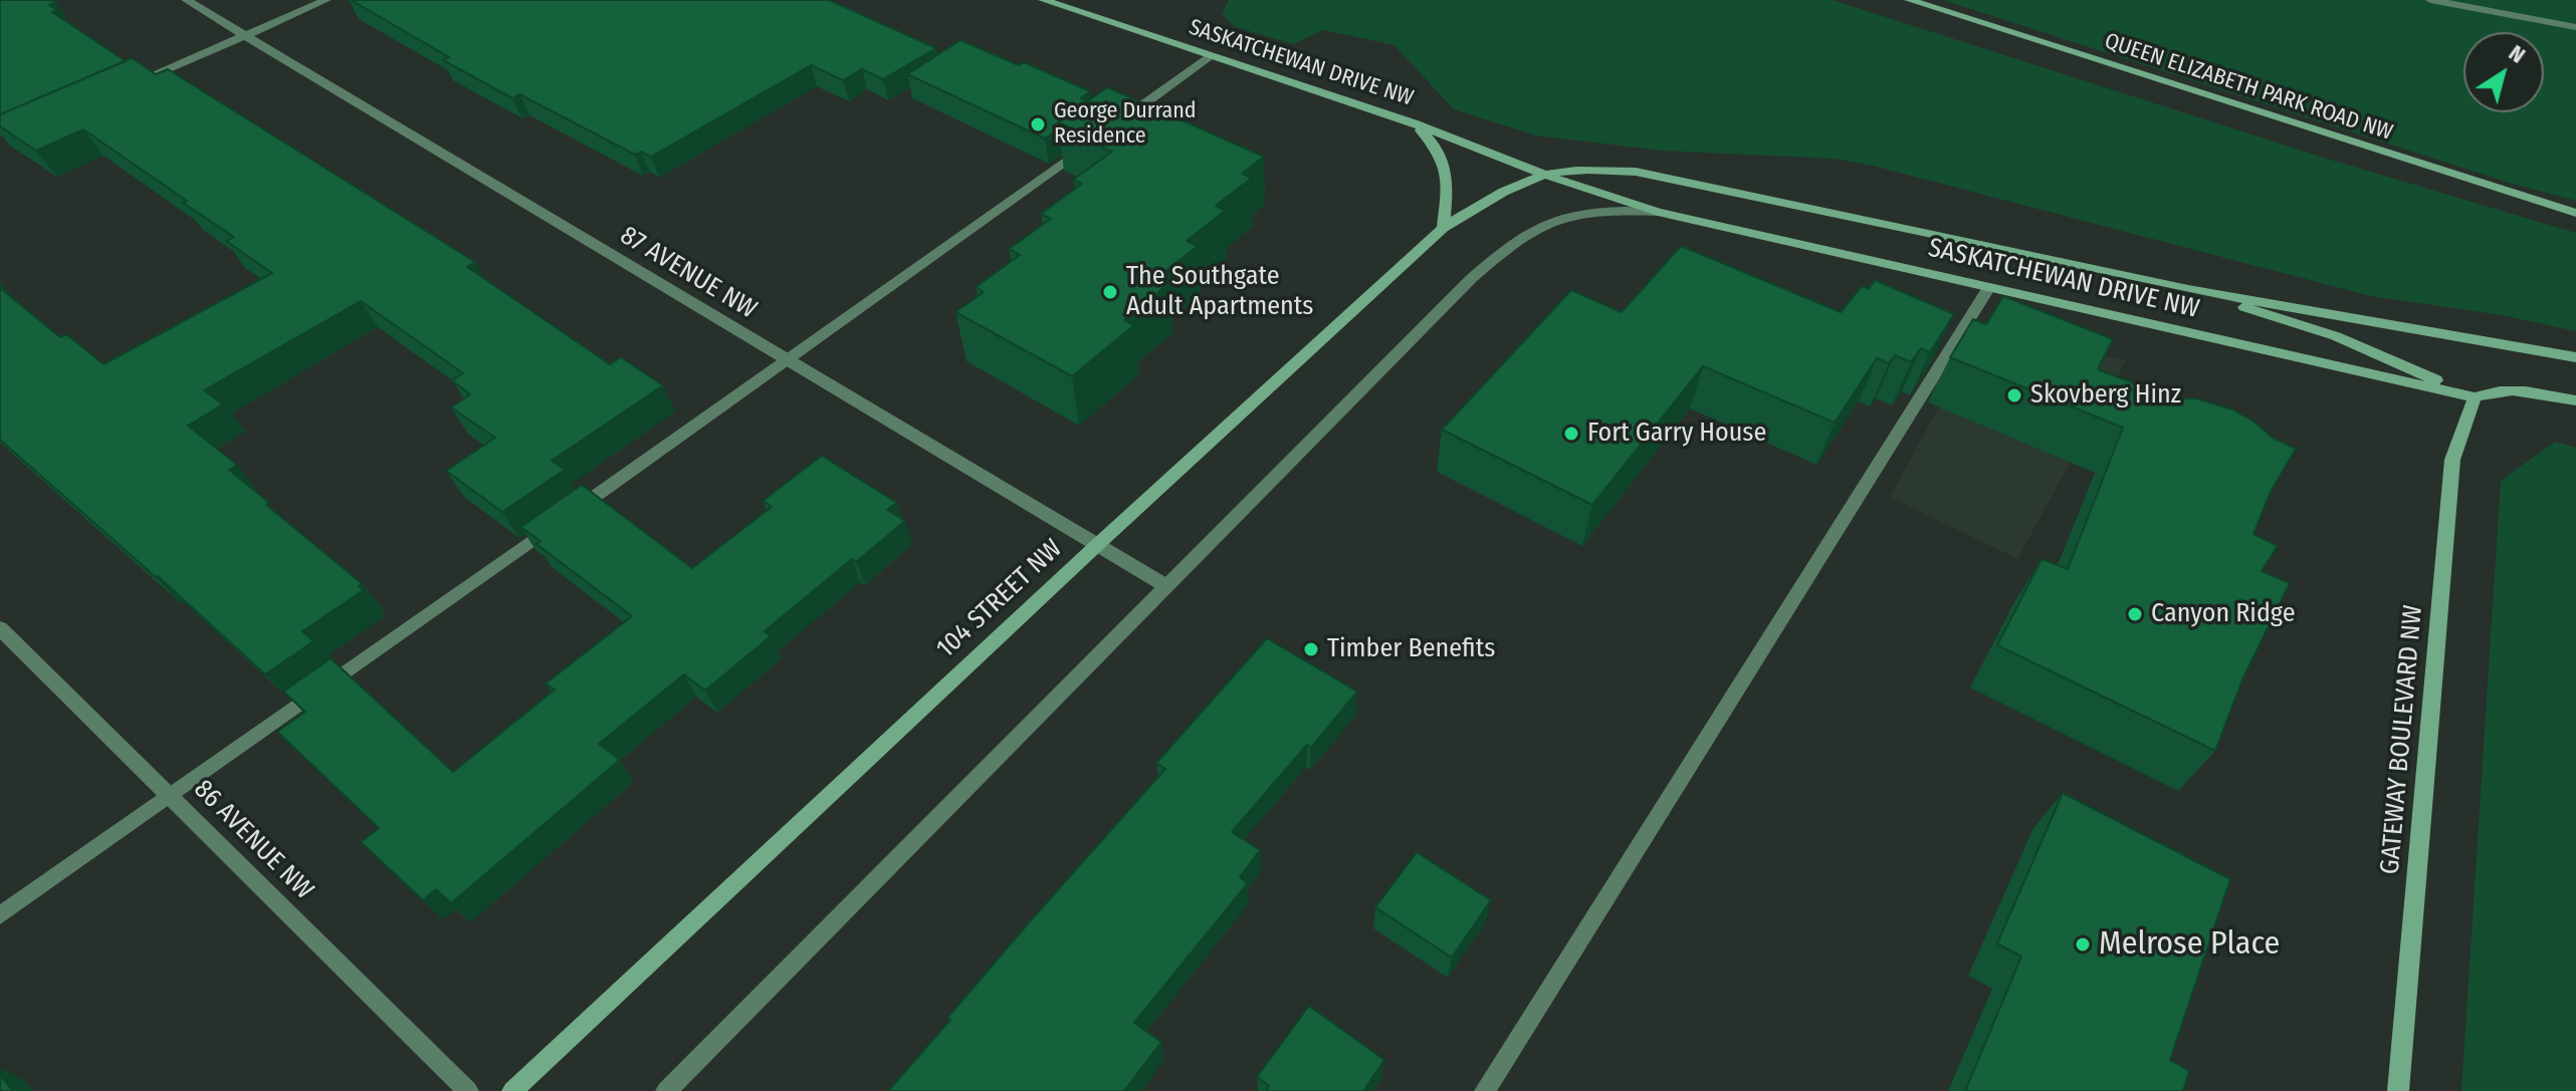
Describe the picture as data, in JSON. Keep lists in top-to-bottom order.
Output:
{
  "streets": {
    "main road": [
      "SASKATCHEWAN DRIVE NW",
      "QUEEN ELIZABETH PARK ROAD NW",
      "104 STREET NW",
      "GATEWAY BOULEVARD NW"
    ],
    "street": ["87 AVENUE NW", "86 AVENUE NW"]
  },
  "crossings": [
    ["SASKATCHEWAN DRIVE NW", "104 STREET NW"],
    ["SASKATCHEWAN DRIVE NW", "GATEWAY BOULEVARD NW"],
    ["87 AVENUE NW", "104 STREET NW"]
  ],
  "places": [
    "George Durrand Residence",
    "The Southgate Adult Apartments",
    "Skovberg Hinz",
    "Fort Garry House",
    "Canyon Ridge",
    "Timber Benefits",
    "Melrose Place"
  ],
  "north": "top right"
}
